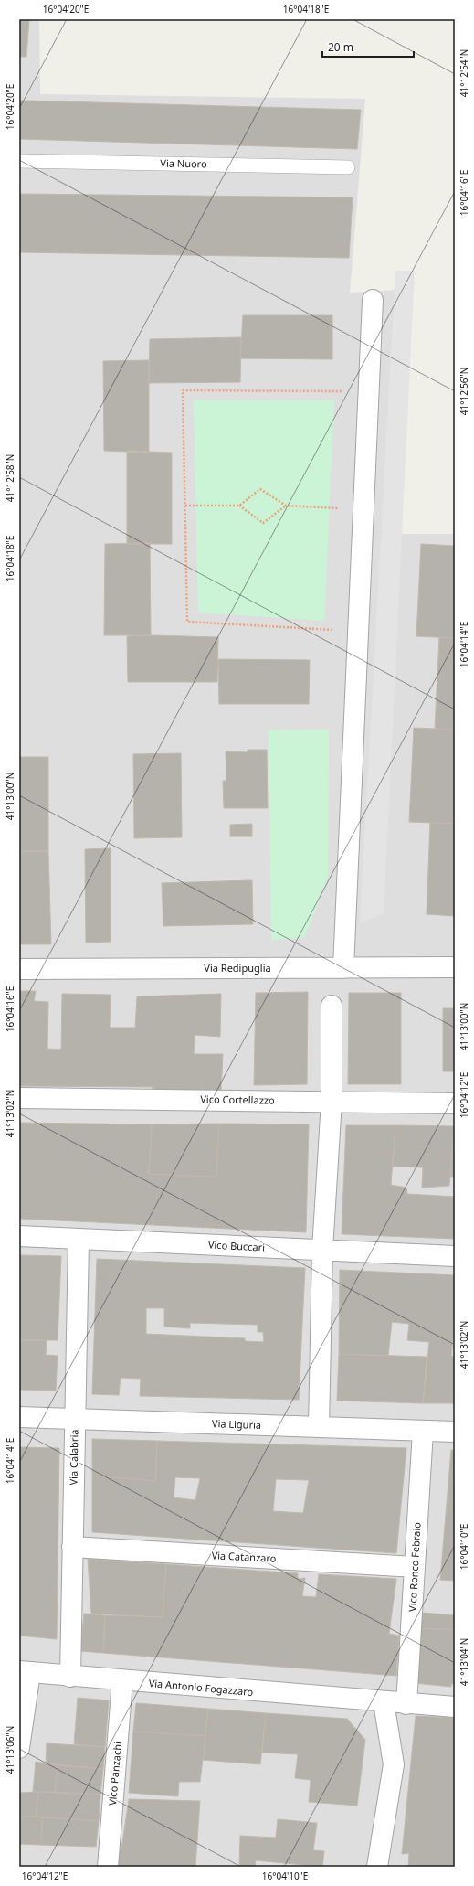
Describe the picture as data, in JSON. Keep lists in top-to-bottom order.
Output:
{
  "streets": {
    "street": [
      "Via Redipuglia",
      "Vico Cortellazzo",
      "Vico Buccari",
      "Via Liguria",
      "Via Calabria",
      "Via Catanzaro",
      "Vico Ronco Febraio",
      "Via Antonio Fogazzaro",
      "Vico Panzachi"
    ],
    "lane": ["Via Nuoro"]
  },
  "crossings": [
    ["Vico Buccari", "Via Calabria"],
    ["Via Liguria", "Via Calabria"],
    ["Via Liguria", "Vico Ronco Febraio"],
    ["Via Calabria", "Via Catanzaro"],
    ["Via Calabria", "Via Antonio Fogazzaro"],
    ["Via Catanzaro", "Vico Ronco Febraio"],
    ["Vico Ronco Febraio", "Via Antonio Fogazzaro"],
    ["Via Antonio Fogazzaro", "Vico Panzachi"]
  ],
  "scale_bar": "20 m",
  "coordinates": [
    "16°04'20\"E",
    "16°04'18\"E",
    "41°12'54\"N",
    "16°04'16\"E",
    "41°12'56\"N",
    "41°12'58\"N",
    "16°04'14\"E",
    "41°13'00\"N",
    "16°04'12\"E",
    "41°13'02\"N",
    "16°04'10\"E",
    "41°13'04\"N",
    "41°13'06\"N"
  ]
}
